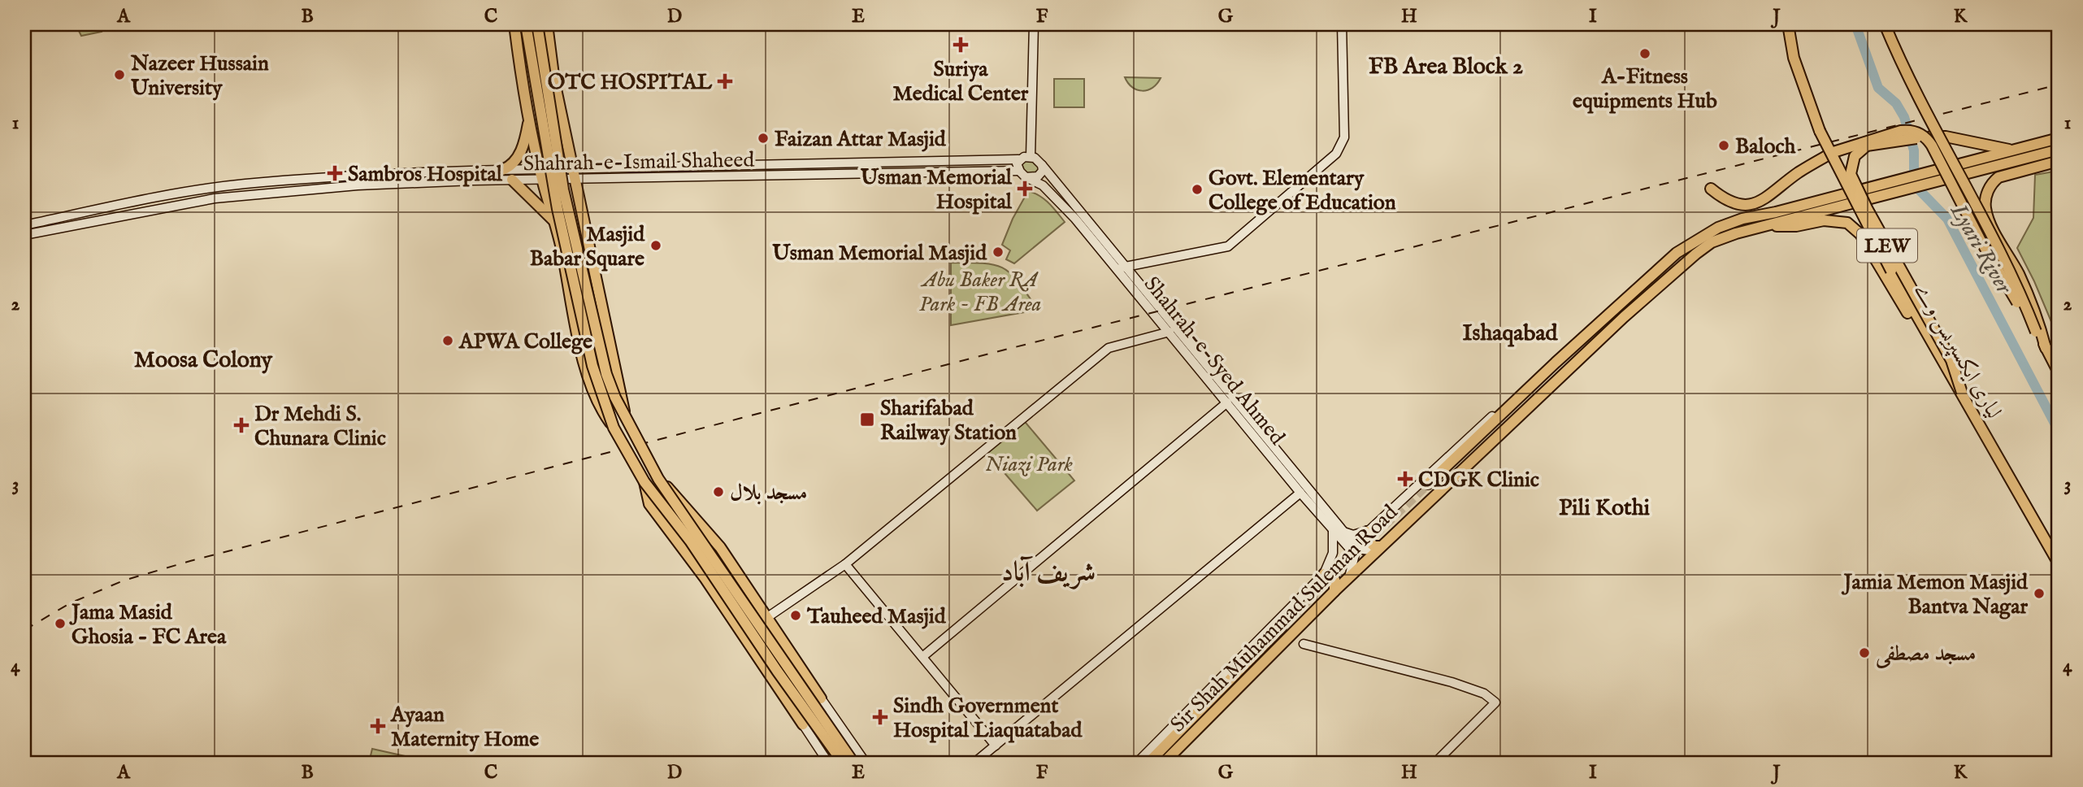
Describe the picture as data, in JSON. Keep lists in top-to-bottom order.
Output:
{
  "streets": {
    "highway": ["LEW", "لیاری ایکسپریس وے", "Sir Shah Muhammad Suleman Road"],
    "main road": ["Shahrah-e-Ismail Shaheed", "Shahrah-e-Syed Ahmed"]
  },
  "crossings": [
    ["Shahrah-e-Ismail Shaheed", "Shahrah-e-Syed Ahmed"],
    ["LEW", "لیاری ایکسپریس وے"],
    ["LEW", "Sir Shah Muhammad Suleman Road"],
    ["Shahrah-e-Syed Ahmed", "Sir Shah Muhammad Suleman Road"]
  ],
  "districts": [
    "FB Area Block 2",
    "Ishaqabad",
    "Moosa Colony",
    "Pili Kothi",
    "شريف آباد"
  ],
  "water": ["Lyari River"],
  "parks": ["Abu Baker RA Park - FB Area", "Niazi Park"],
  "places": {
    "health": [
      "Suriya Medical Center",
      "OTC HOSPITAL",
      "Sambros Hospital",
      "Usman Memorial Hospital",
      "Dr Mehdi S. Chunara Clinic",
      "CDGK Clinic",
      "Sindh Government Hospital Liaquatabad",
      "Ayaan Maternity Home"
    ],
    "other": [
      "A-Fitness equipments Hub",
      "Nazeer Hussain University",
      "Faizan Attar Masjid",
      "Baloch",
      "Govt. Elementary College of Education",
      "Masjid Babar Square",
      "Usman Memorial Masjid",
      "APWA College",
      "مسجد بلال",
      "Jamia Memon Masjid Bantva Nagar",
      "Tauheed Masjid",
      "Jama Masid Ghosia - FC Area",
      "مسجد مصطفی"
    ],
    "transit": ["Sharifabad Railway Station"]
  },
  "grid": {
    "columns": [
      "A",
      "B",
      "C",
      "D",
      "E",
      "F",
      "G",
      "H",
      "I",
      "J",
      "K"
    ],
    "rows": [
      "1",
      "2",
      "3",
      "4"
    ]
  }
}
